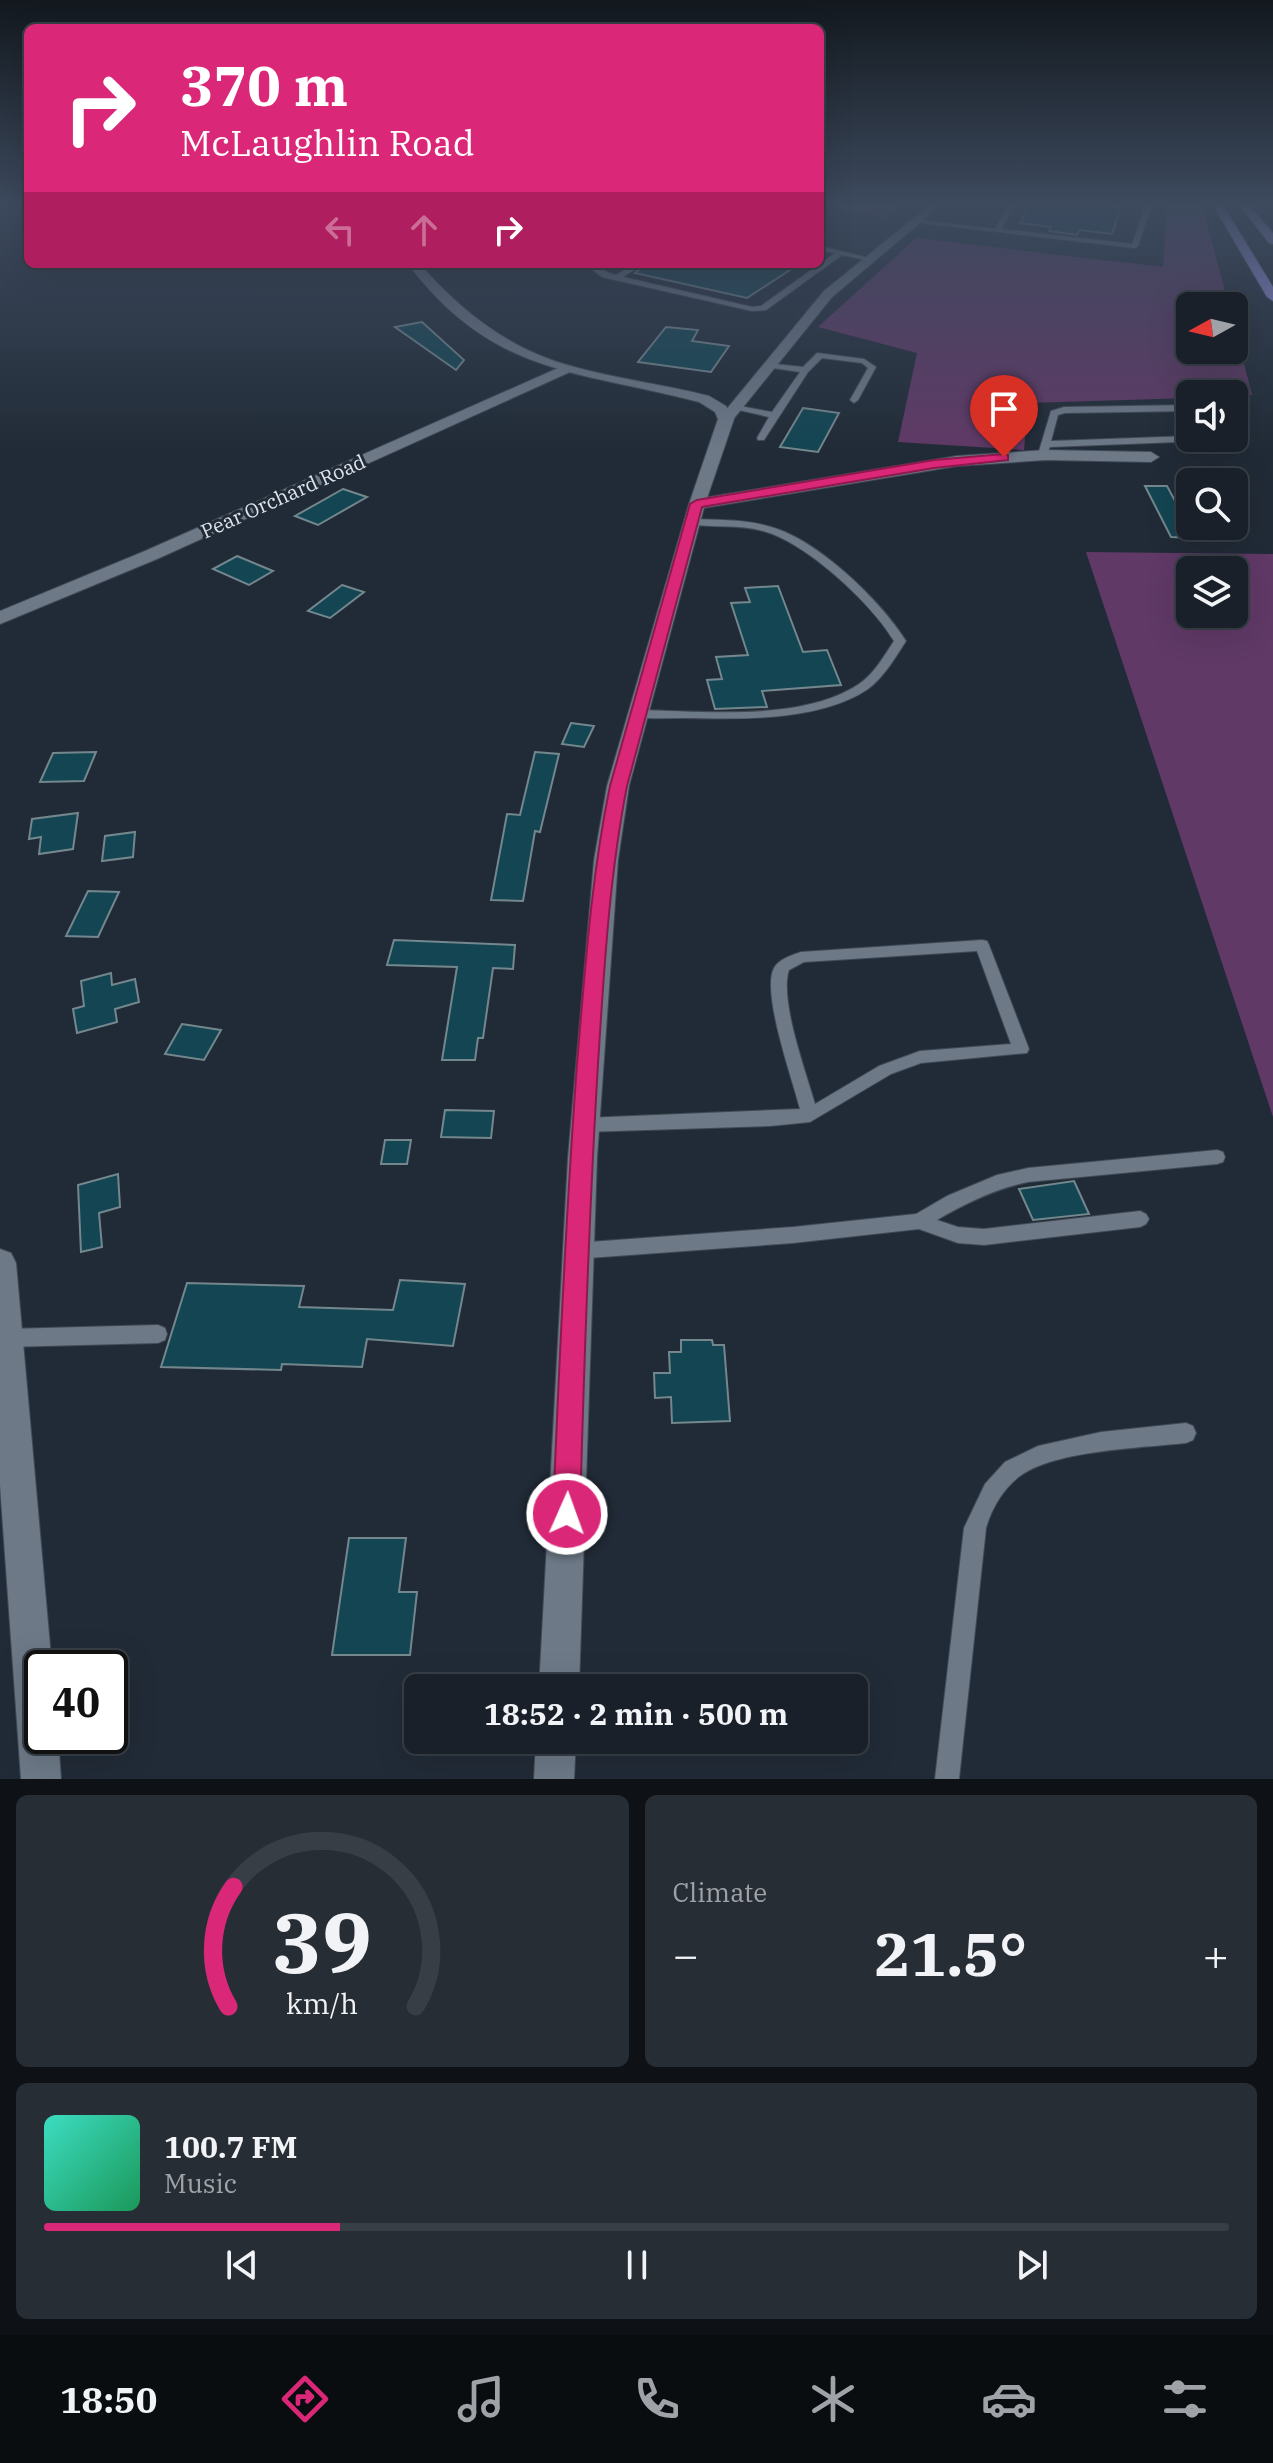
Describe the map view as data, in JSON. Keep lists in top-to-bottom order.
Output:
{
  "streets": {
    "street": ["Pear Orchard Road"]
  },
  "north": "left",
  "page": {
    "turn": ["370 m", "McLaughlin Road"],
    "limit": "40",
    "trip": "18:52 · 2 min · 500 m",
    "tile": "Climate",
    "heat": ["−", "21.5°", "+"],
    "song": ["100.7 FM", "Music"],
    "tabs": "18:50",
    "gauge": ["39", "km/h"]
  }
}
